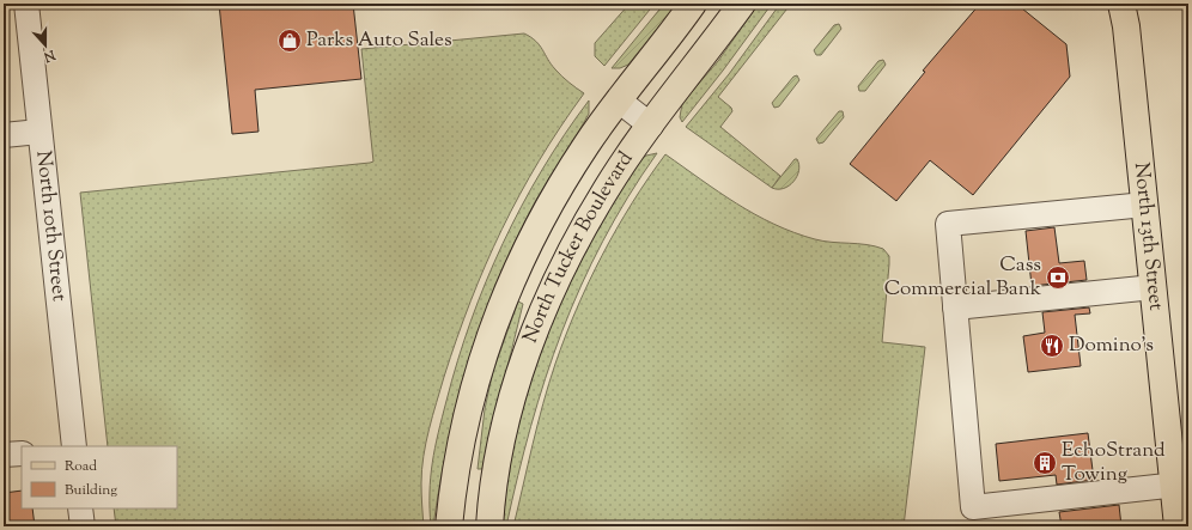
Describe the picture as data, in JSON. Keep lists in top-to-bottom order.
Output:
{
  "streets": {
    "main road": ["North 13th Street", "North Tucker Boulevard"],
    "street": ["North 10th Street"]
  },
  "places": {
    "shop": ["Parks Auto Sales"],
    "bank": ["Cass Commercial Bank"],
    "restaurant": ["Domino's"],
    "building": ["EchoStrand Towing"]
  },
  "legend": ["Road", "Building"],
  "north": "bottom"
}
